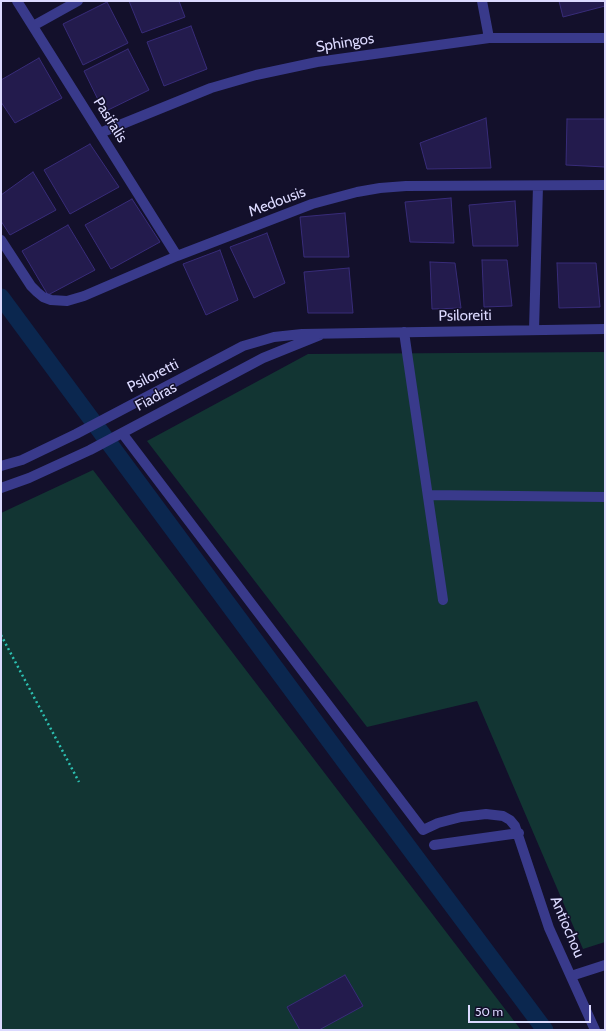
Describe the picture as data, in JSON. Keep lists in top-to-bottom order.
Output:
{
  "streets": {
    "street": [
      "Sphingos",
      "Pasifalis",
      "Medousis",
      "Psiloreiti",
      "Psiloretti",
      "Fiadras",
      "Antiochou"
    ]
  },
  "crossings": [
    ["Sphingos", "Pasifalis"],
    ["Pasifalis", "Medousis"],
    ["Psiloreiti", "Psiloretti"],
    ["Psiloreiti", "Fiadras"],
    ["Psiloretti", "Fiadras"],
    ["Fiadras", "Antiochou"]
  ],
  "scale_bar": "50 m"
}
